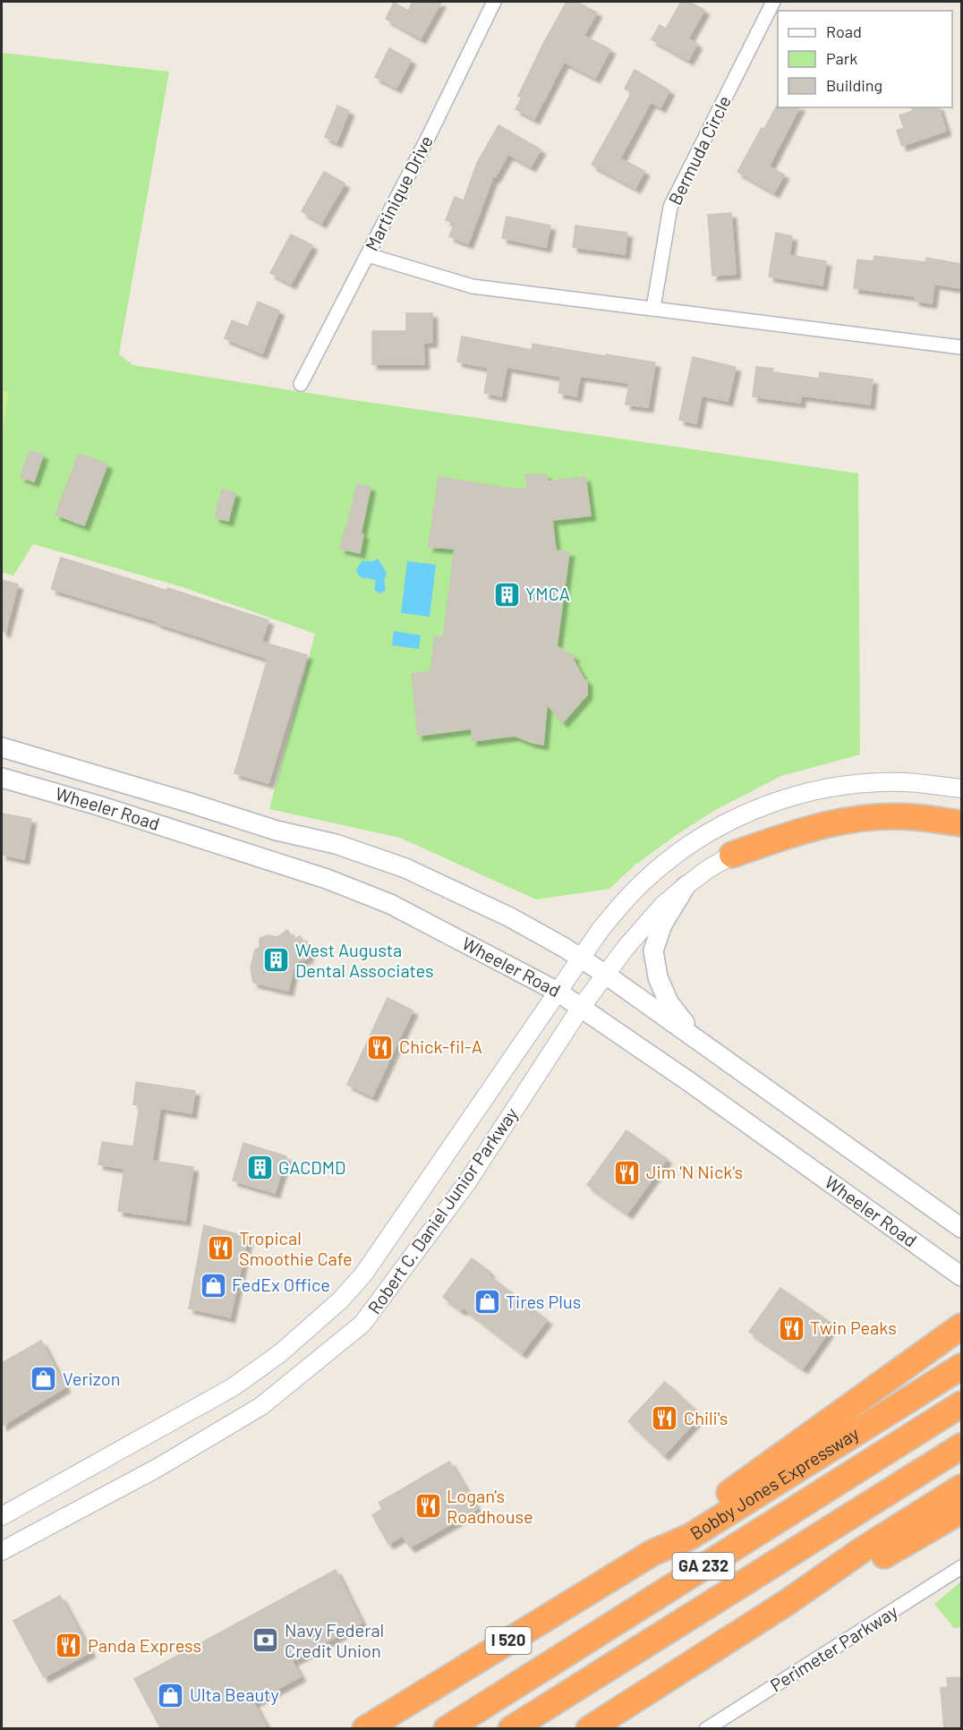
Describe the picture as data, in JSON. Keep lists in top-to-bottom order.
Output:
{
  "streets": {
    "highway": ["Bobby Jones Expressway", "GA 232", "I 520"],
    "main road": ["Wheeler Road"],
    "street": [
      "Bermuda Circle",
      "Martinique Drive",
      "Robert C. Daniel Junior Parkway",
      "Perimeter Parkway"
    ]
  },
  "crossings": [
    ["Wheeler Road", "Robert C. Daniel Junior Parkway"]
  ],
  "places": {
    "building": ["YMCA", "West Augusta Dental Associates", "GACDMD"],
    "restaurant": [
      "Chick-fil-A",
      "Jim 'N Nick's",
      "Tropical Smoothie Cafe",
      "Twin Peaks",
      "Chili's",
      "Logan's Roadhouse",
      "Panda Express"
    ],
    "shop": [
      "FedEx Office",
      "Tires Plus",
      "Verizon",
      "Ulta Beauty"
    ],
    "bank": ["Navy Federal Credit Union"]
  },
  "legend": ["Road", "Park", "Building"]
}
